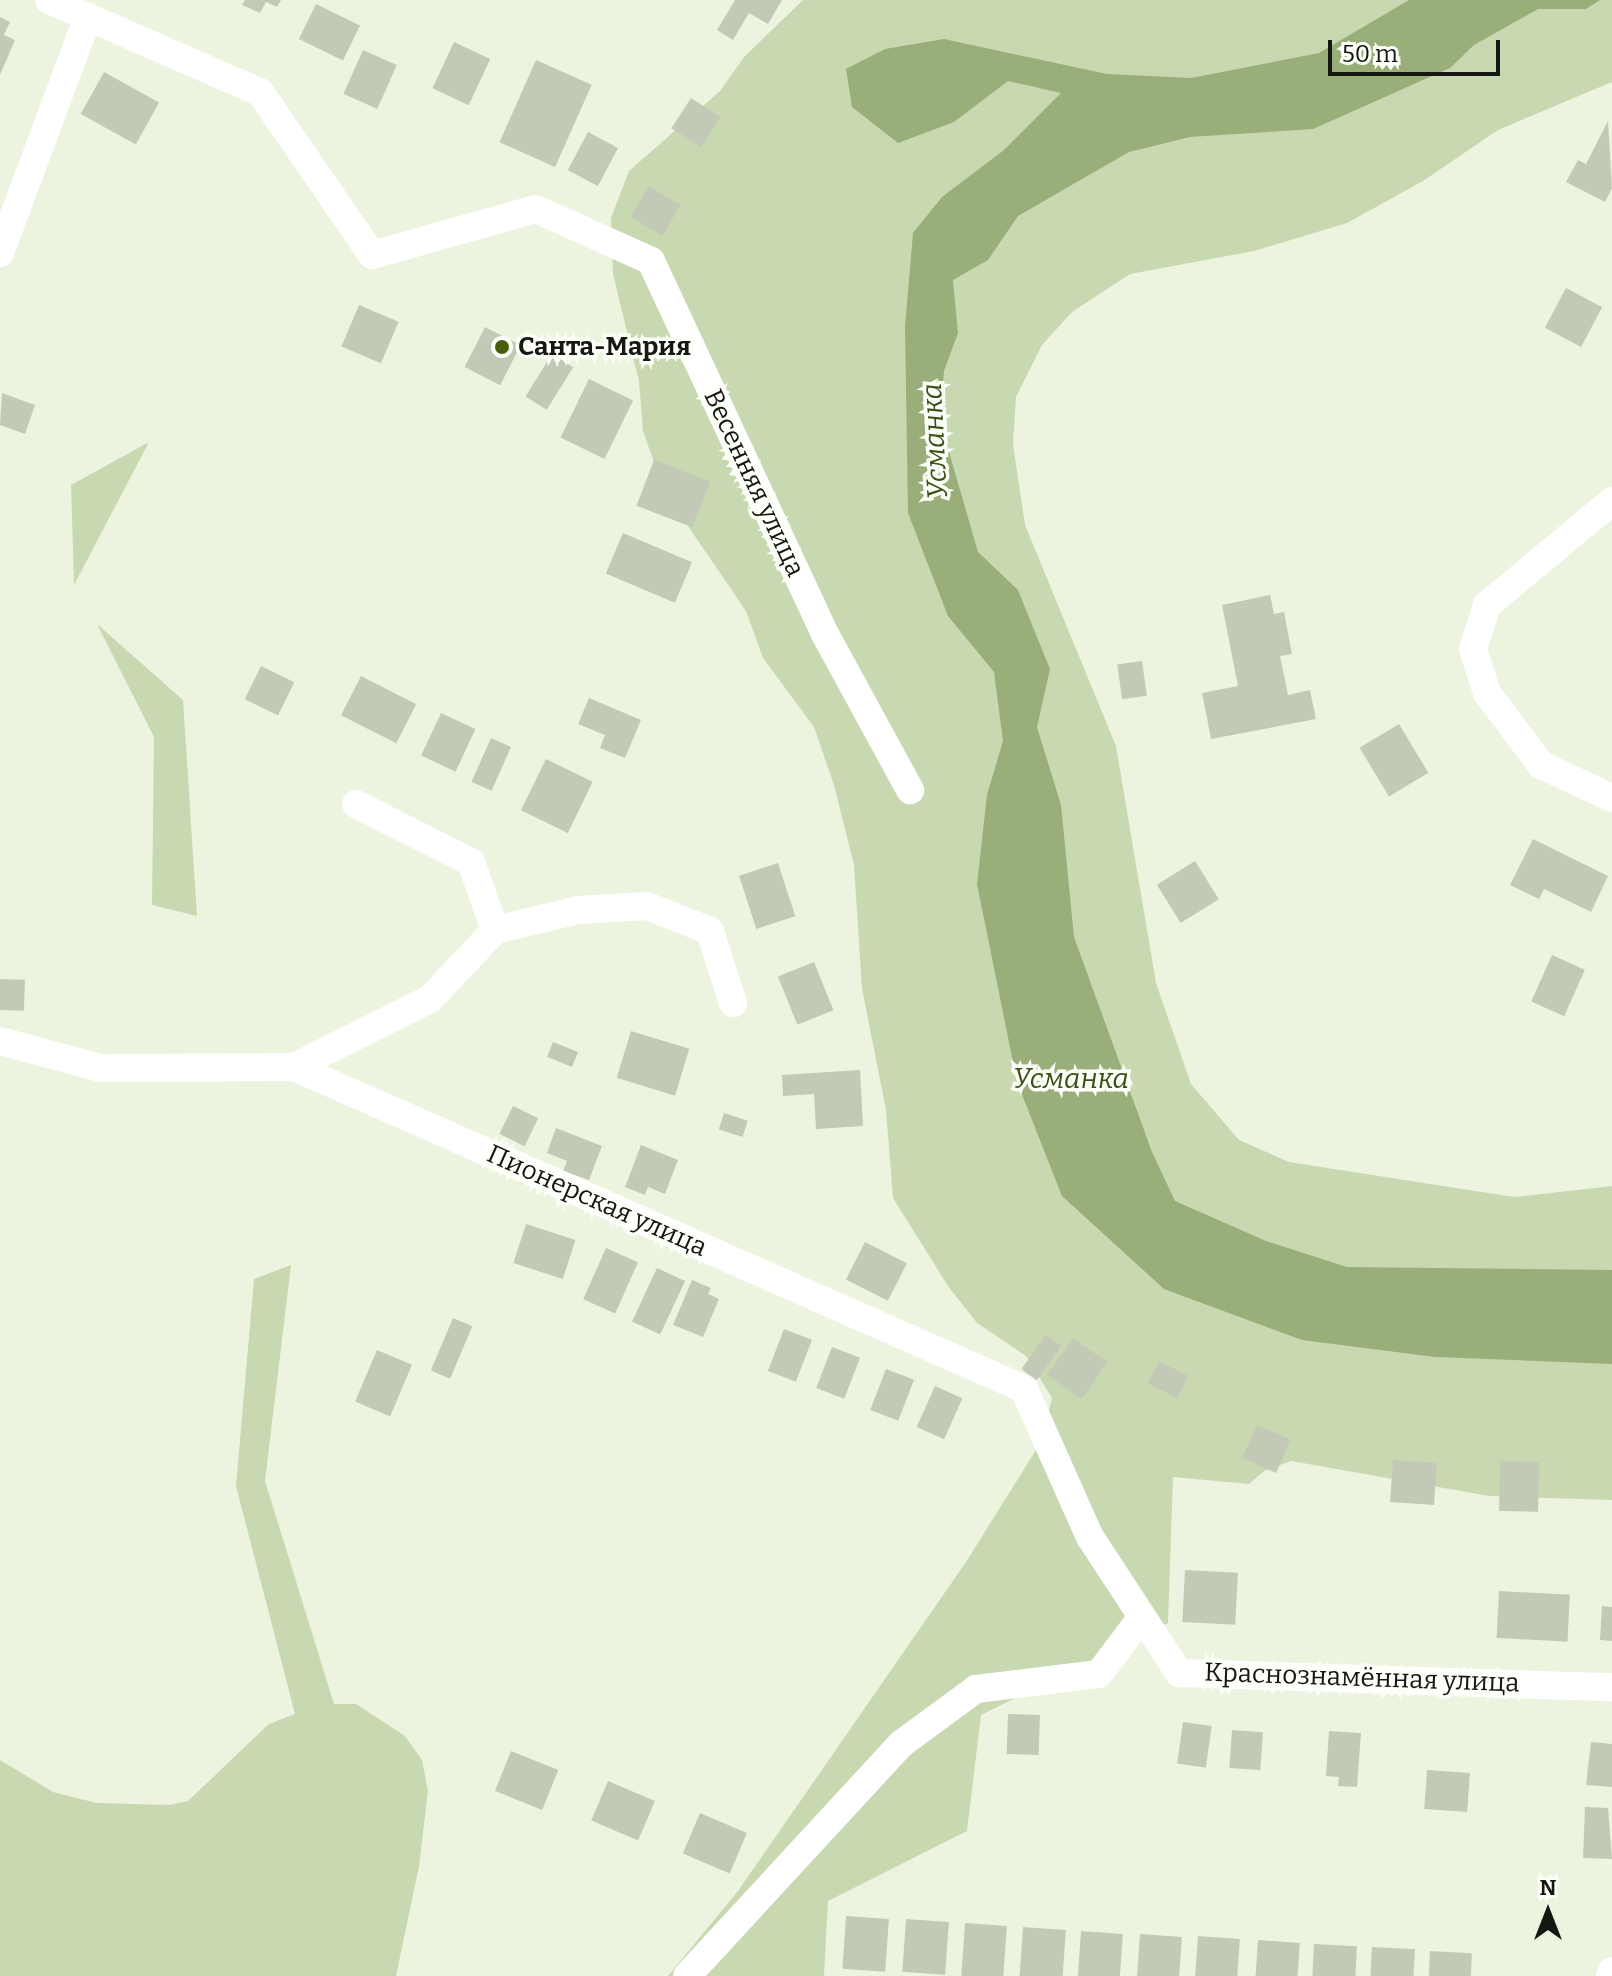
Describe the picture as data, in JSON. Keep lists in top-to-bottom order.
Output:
{
  "streets": {
    "street": ["Весенняя улица", "Пионерская улица", "Краснознамённая улица"]
  },
  "crossings": [
    ["Пионерская улица", "Краснознамённая улица"]
  ],
  "water": ["Усманка"],
  "places": ["Санта-Мария"],
  "scale_bar": "50 m",
  "north": "top"
}
